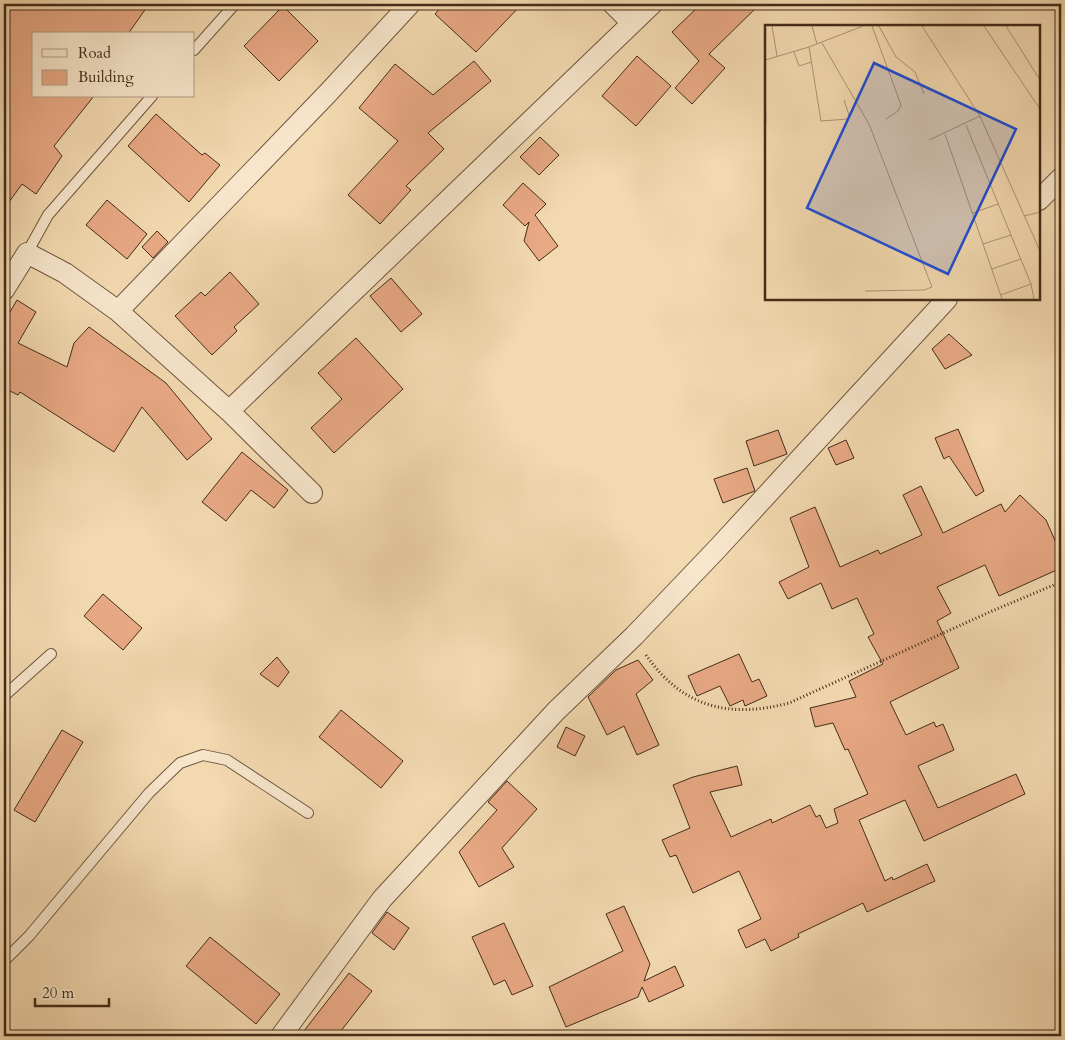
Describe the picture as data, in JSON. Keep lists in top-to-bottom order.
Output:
{
  "legend": ["Road", "Building"],
  "scale_bar": "20 m"
}
